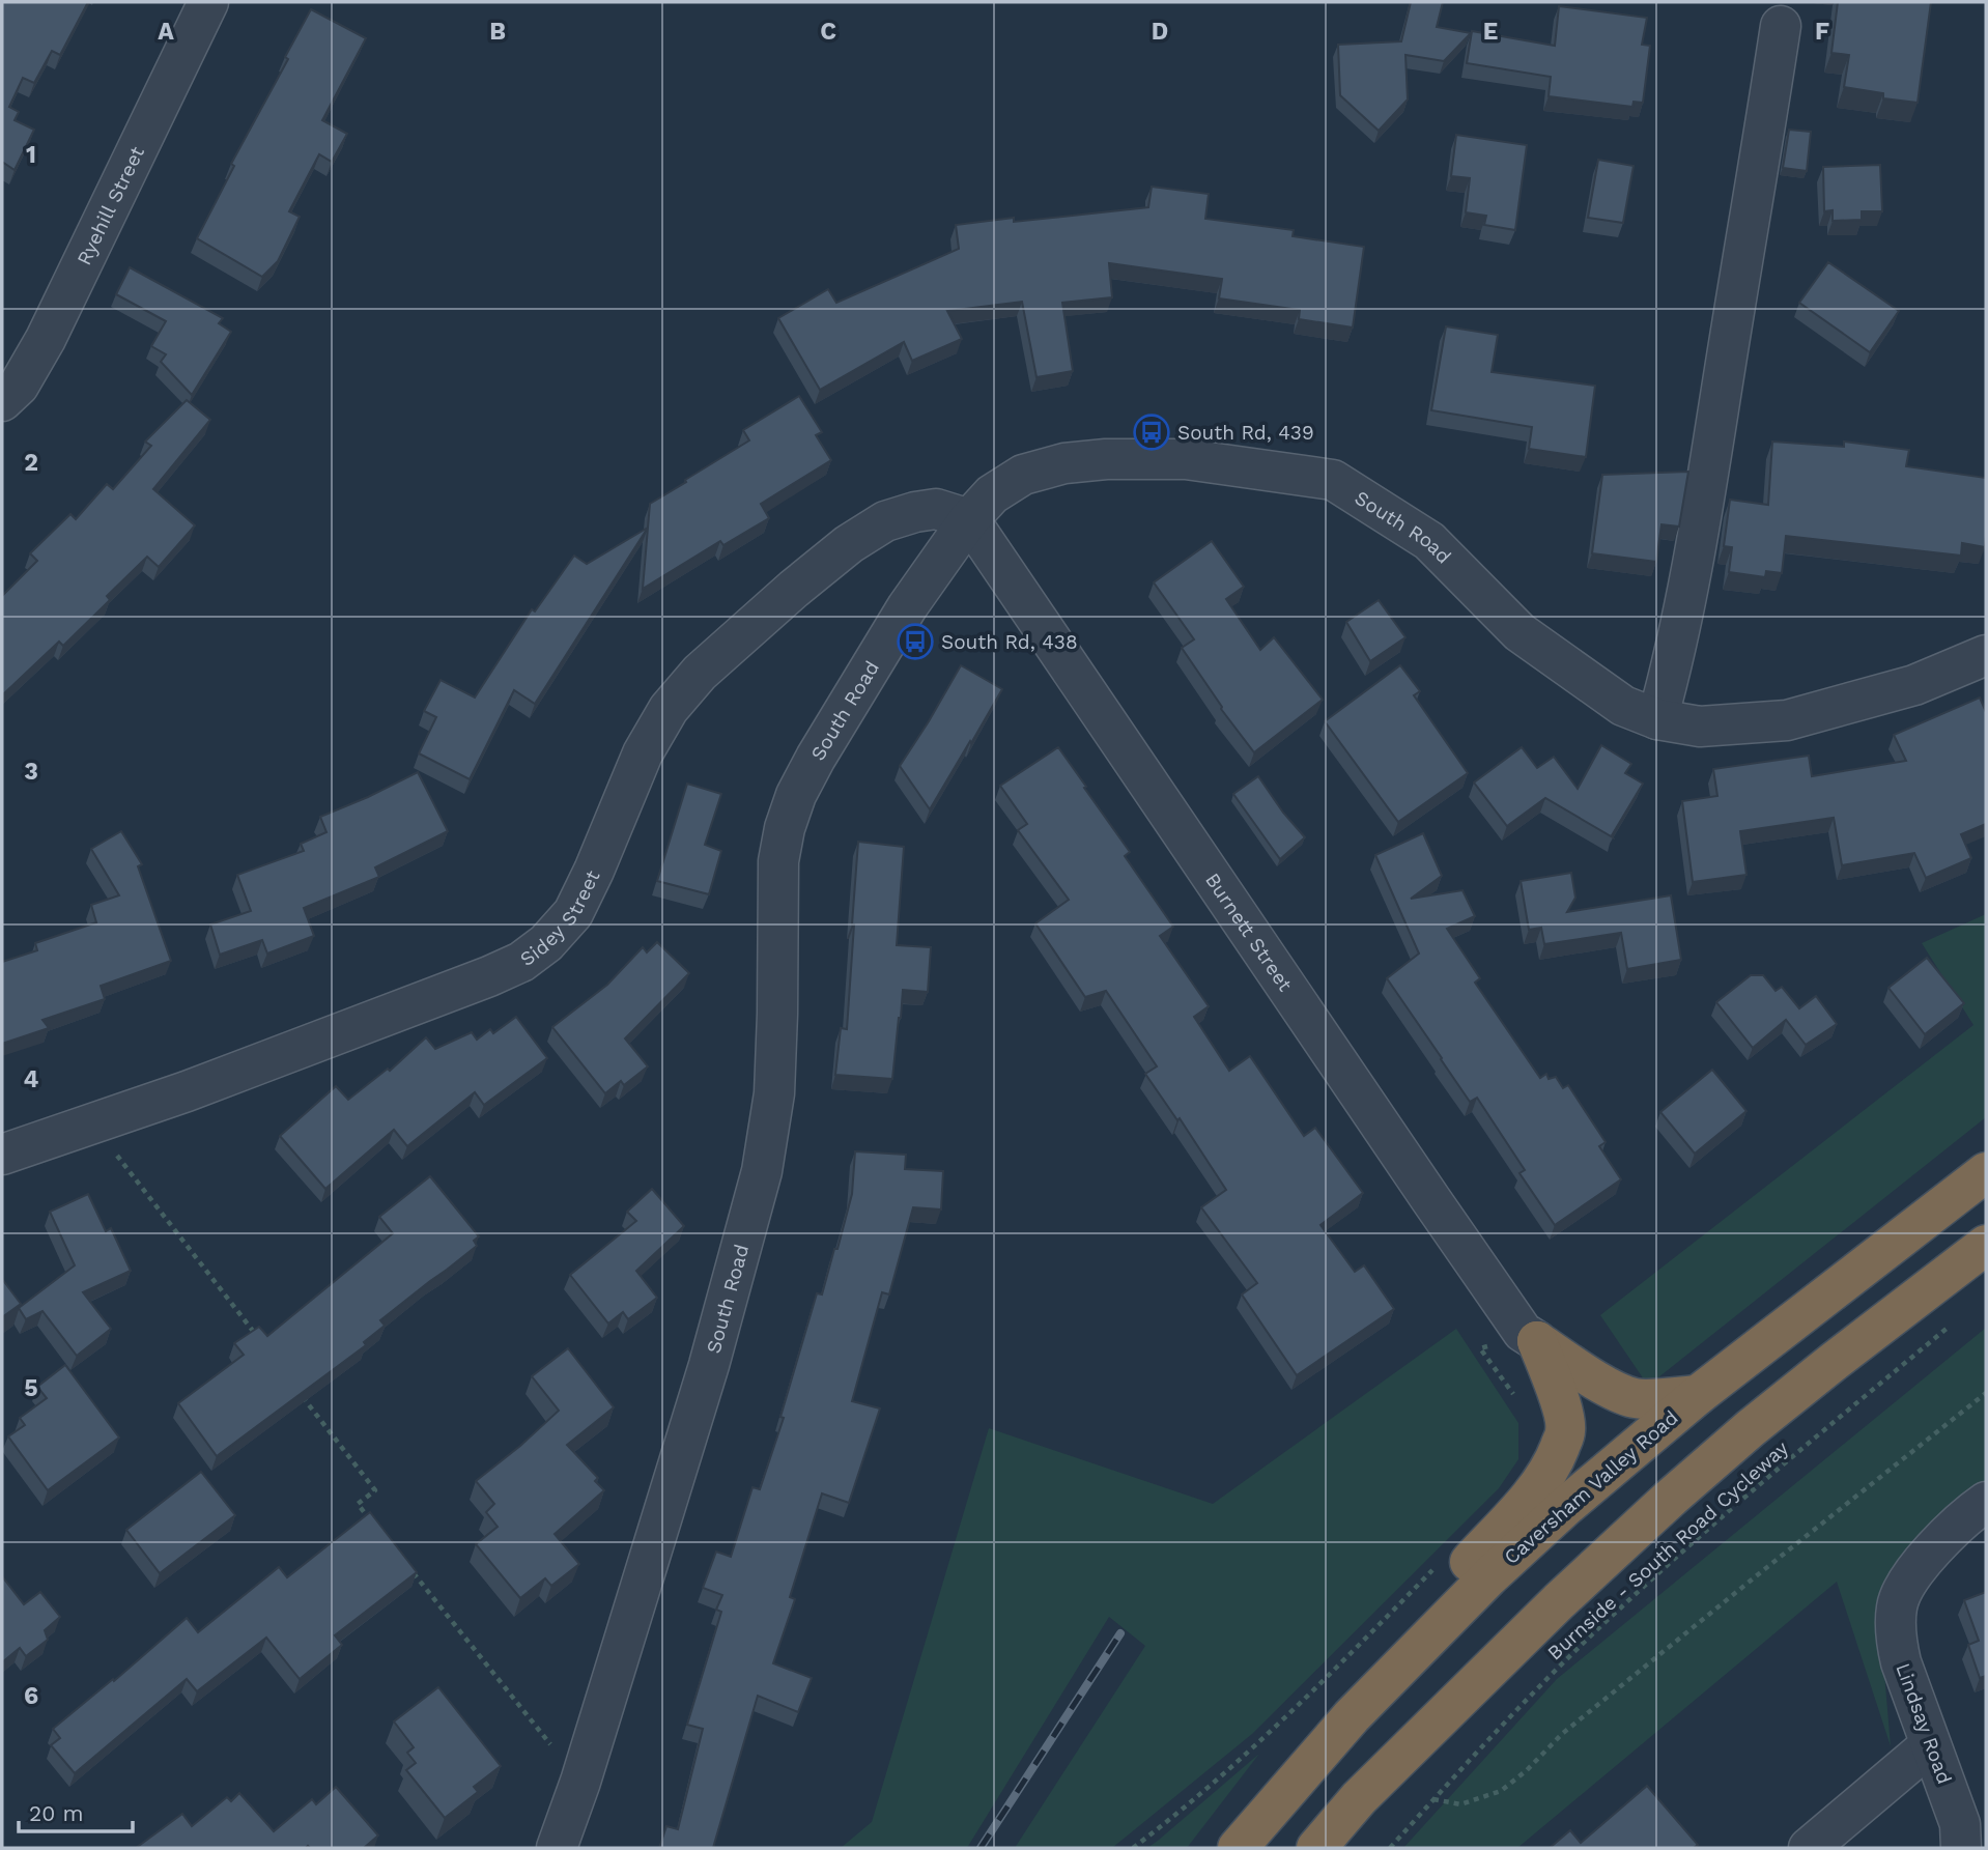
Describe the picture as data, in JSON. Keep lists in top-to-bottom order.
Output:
{
  "streets": {
    "highway": ["Caversham Valley Road"],
    "street": [
      "Ryehill Street",
      "South Road",
      "Sidey Street",
      "Burnett Street",
      "Lindsay Road"
    ],
    "path": ["Burnside - South Road Cycleway"]
  },
  "crossings": [
    ["South Road", "Sidey Street"],
    ["South Road", "Burnett Street"],
    ["Sidey Street", "Burnett Street"]
  ],
  "places": {
    "bus stop": ["South Rd, 439", "South Rd, 438"]
  },
  "scale_bar": "20 m",
  "grid": {
    "columns": [
      "A",
      "B",
      "C",
      "D",
      "E",
      "F"
    ],
    "rows": [
      "1",
      "2",
      "3",
      "4",
      "5",
      "6"
    ]
  }
}
